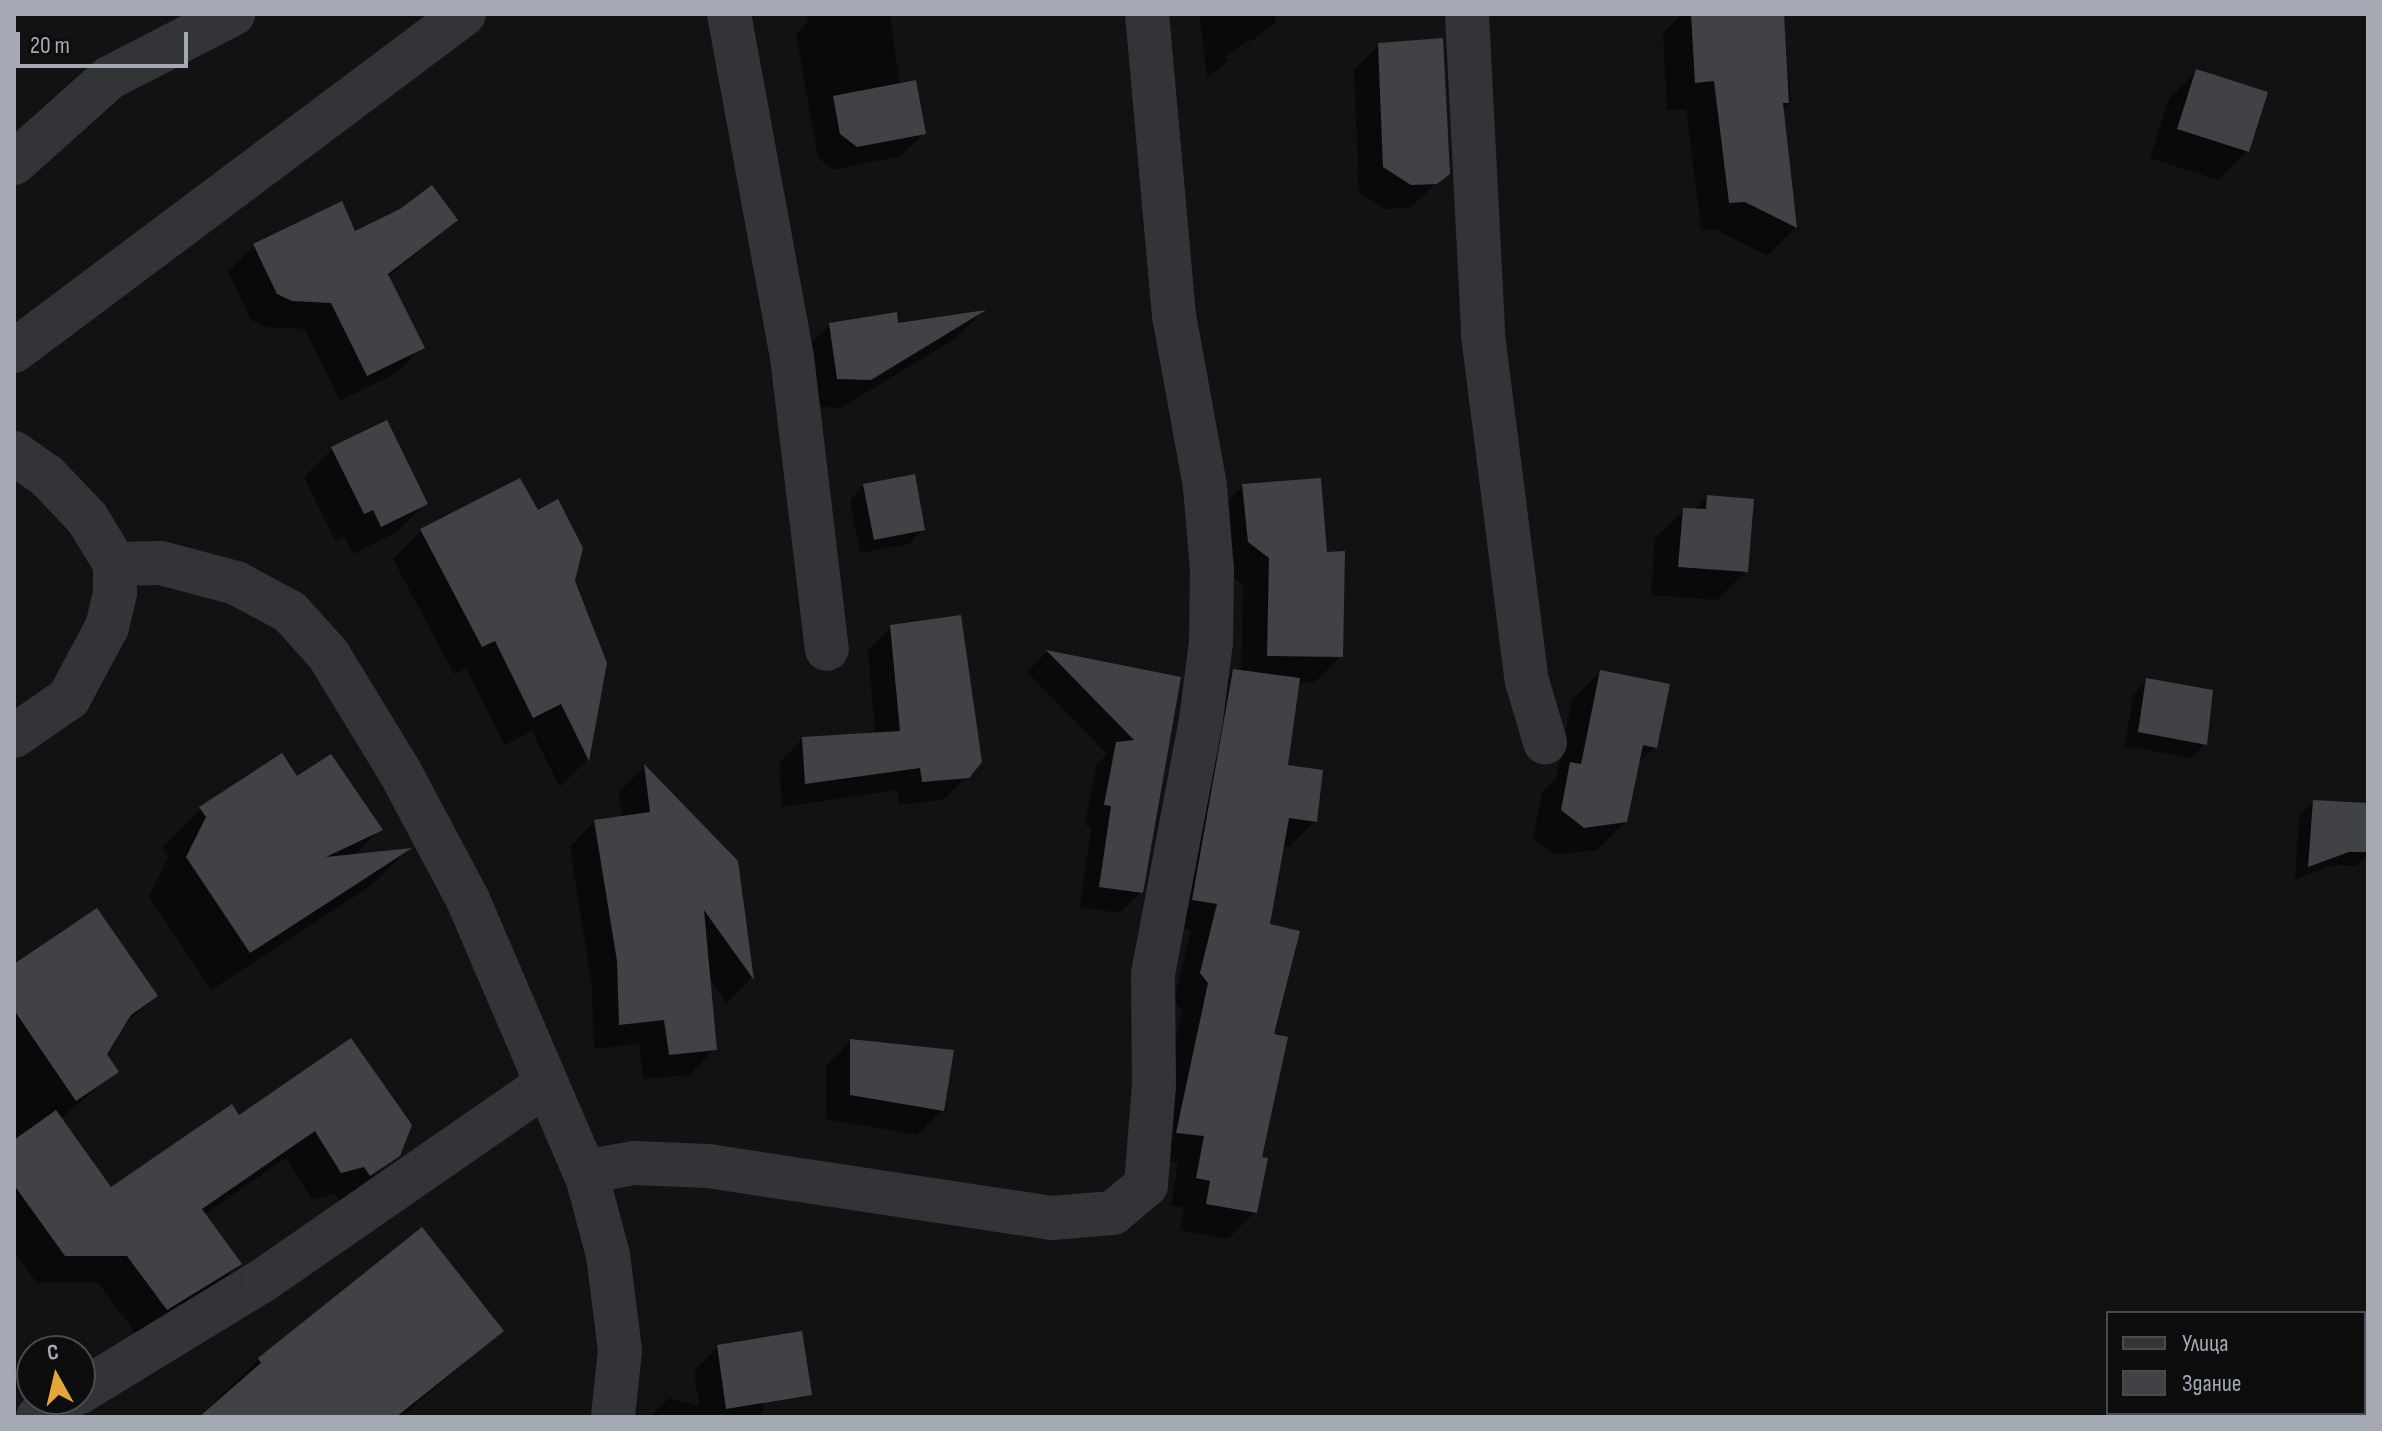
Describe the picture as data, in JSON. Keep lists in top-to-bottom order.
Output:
{
  "legend": ["Улица", "Здание"],
  "scale_bar": "20 m",
  "north": "top"
}
